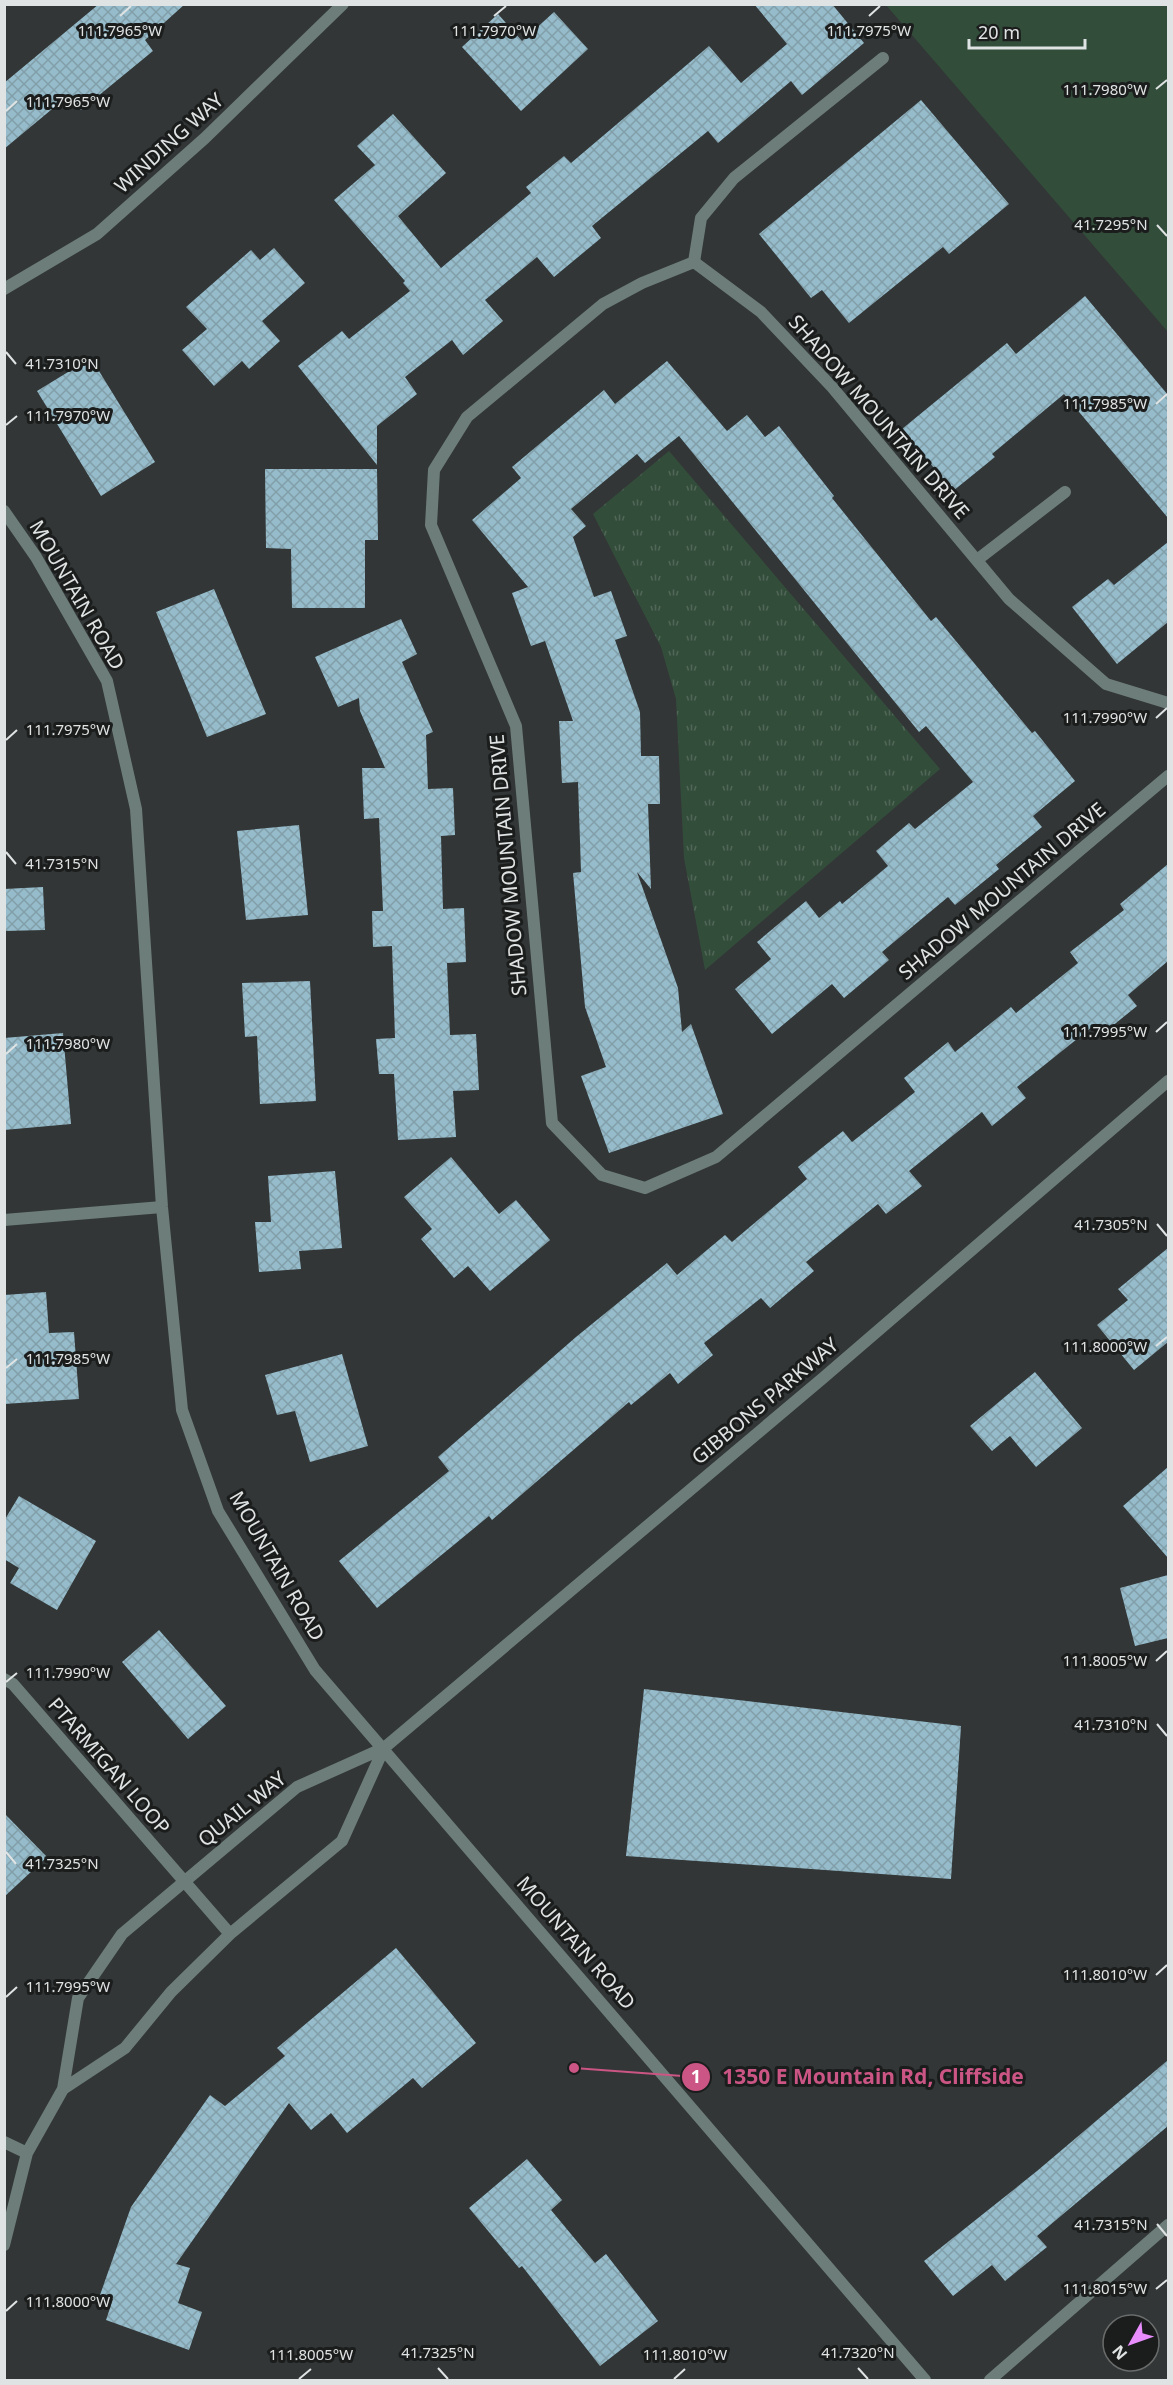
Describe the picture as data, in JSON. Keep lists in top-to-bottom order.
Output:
{
  "streets": {
    "street": [
      "WINDING WAY",
      "SHADOW MOUNTAIN DRIVE",
      "MOUNTAIN ROAD",
      "GIBBONS PARKWAY",
      "PTARMIGAN LOOP",
      "QUAIL WAY"
    ]
  },
  "crossings": [
    ["MOUNTAIN ROAD", "GIBBONS PARKWAY"],
    ["MOUNTAIN ROAD", "QUAIL WAY"],
    ["GIBBONS PARKWAY", "QUAIL WAY"],
    ["PTARMIGAN LOOP", "QUAIL WAY"]
  ],
  "places": ["1350 E Mountain Rd, Cliffside"],
  "scale_bar": "20 m",
  "north": "bottom left",
  "coordinates": [
    "111.7965°W",
    "111.7970°W",
    "111.7975°W",
    "111.7980°W",
    "41.7295°N",
    "41.7310°N",
    "111.7985°W",
    "111.7990°W",
    "41.7315°N",
    "111.7995°W",
    "41.7305°N",
    "111.8000°W",
    "111.8005°W",
    "41.7325°N",
    "111.8010°W",
    "111.8015°W",
    "41.7320°N"
  ]
}
